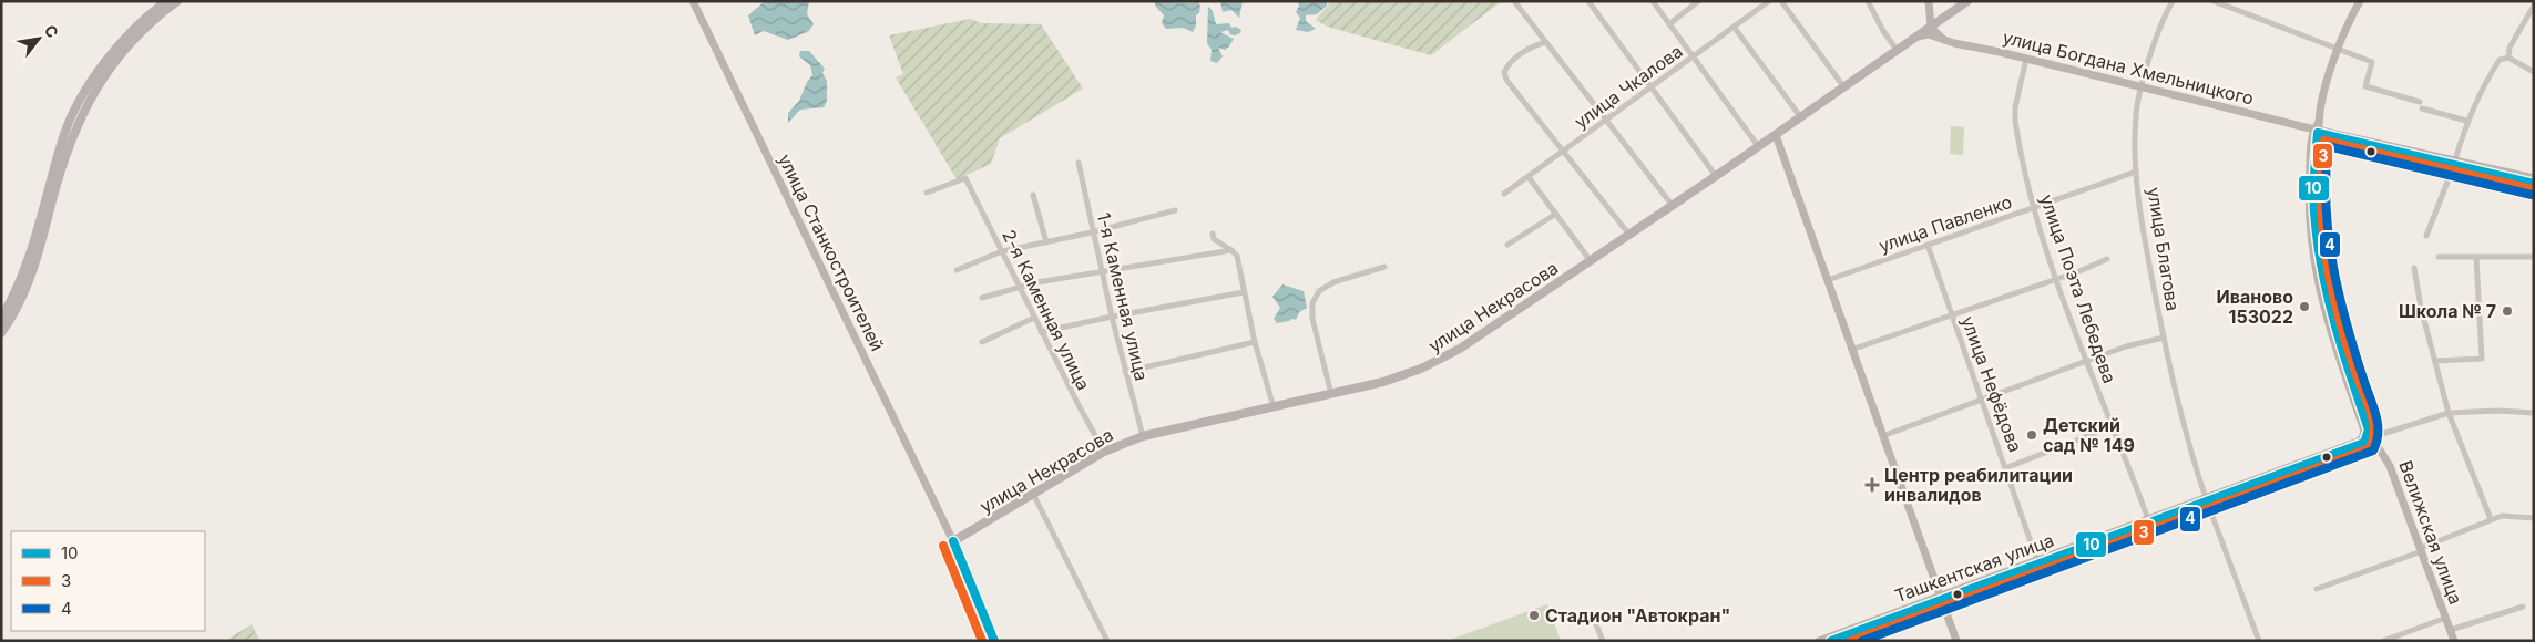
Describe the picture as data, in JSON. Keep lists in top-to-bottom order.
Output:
{
  "streets": {
    "main road": [
      "улица Богдана Хмельницкого",
      "улица Станкостроителей",
      "улица Некрасова",
      "Велижская улица",
      "Ташкентская улица"
    ],
    "street": [
      "улица Чкалова",
      "улица Павленко",
      "улица Благова",
      "улица Поэта Лебедева",
      "1-я Каменная улица",
      "2-я Каменная улица",
      "улица Нефёдова"
    ]
  },
  "crossings": [
    ["улица Богдана Хмельницкого", "улица Благова"],
    ["улица Богдана Хмельницкого", "улица Поэта Лебедева"],
    ["улица Богдана Хмельницкого", "улица Некрасова"],
    ["улица Богдана Хмельницкого", "Велижская улица"],
    ["улица Павленко", "улица Благова"],
    ["улица Павленко", "улица Поэта Лебедева"],
    ["улица Павленко", "улица Нефёдова"],
    ["улица Благова", "Ташкентская улица"],
    ["улица Станкостроителей", "улица Некрасова"],
    ["улица Поэта Лебедева", "Ташкентская улица"],
    ["1-я Каменная улица", "улица Некрасова"],
    ["улица Некрасова", "2-я Каменная улица"],
    ["улица Нефёдова", "Ташкентская улица"],
    ["Велижская улица", "Ташкентская улица"]
  ],
  "places": {
    "other": [
      "Иваново 153022",
      "Школа № 7",
      "Детский сад № 149",
      "Стадион \"Автокран\""
    ],
    "health": ["Центр реабилитации инвалидов"]
  },
  "lines": ["transit line 10", "transit line 3", "transit line 4"],
  "legend": ["10", "3", "4"],
  "north": "top right"
}
